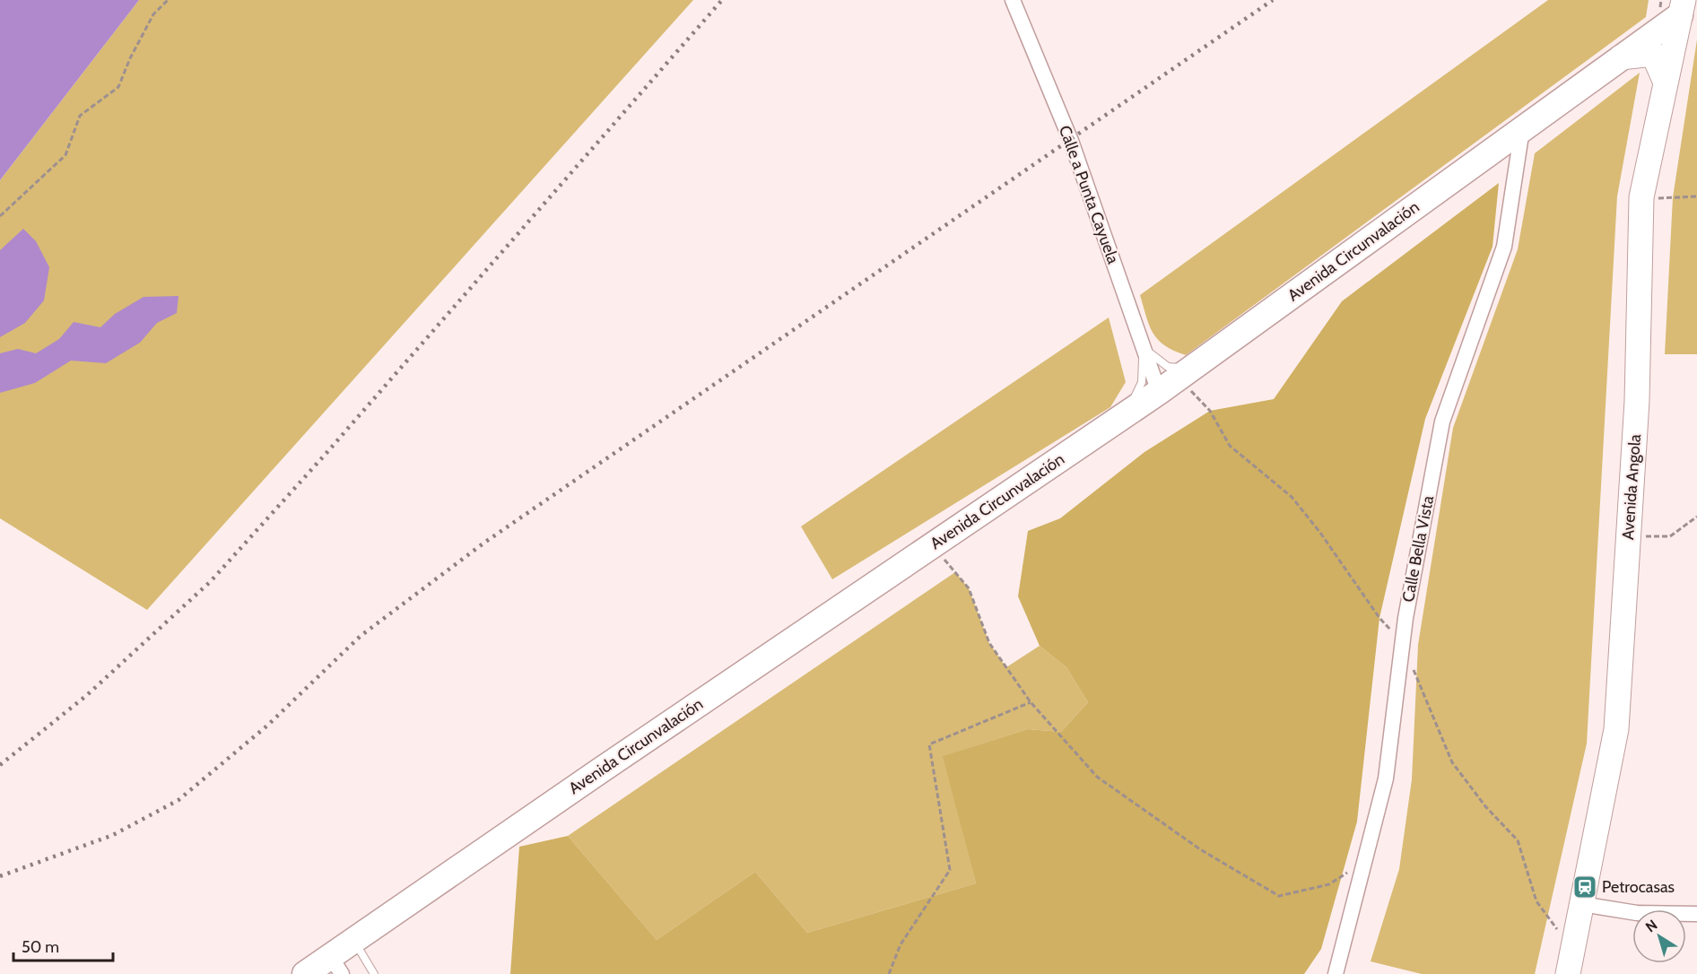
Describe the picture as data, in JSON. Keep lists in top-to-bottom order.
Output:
{
  "streets": {
    "highway": ["Avenida Circunvalación"],
    "main road": ["Avenida Angola"],
    "street": ["Calle a Punta Cayuela", "Calle Bella Vista"]
  },
  "crossings": [
    ["Calle a Punta Cayuela", "Avenida Circunvalación"],
    ["Avenida Circunvalación", "Avenida Angola"],
    ["Avenida Circunvalación", "Calle Bella Vista"]
  ],
  "places": {
    "station": ["Petrocasas"]
  },
  "scale_bar": "50 m",
  "north": "top left"
}
